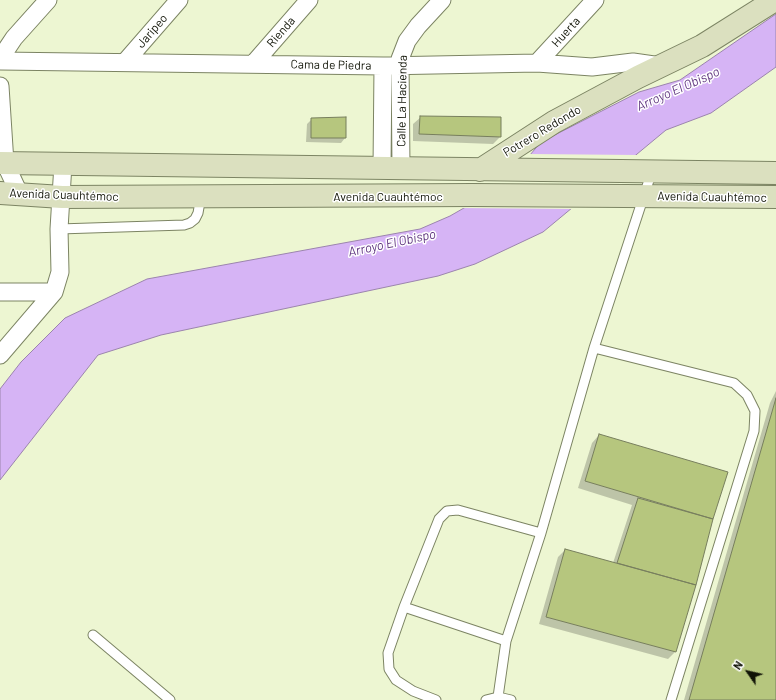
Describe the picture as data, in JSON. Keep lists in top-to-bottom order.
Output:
{
  "streets": {
    "main road": ["Potrero Redondo", "Avenida Cuauhtémoc"],
    "street": [
      "Jaripeo",
      "Rienda",
      "Huerta",
      "Cama de Piedra",
      "Calle La Hacienda"
    ]
  },
  "crossings": [
    ["Jaripeo", "Cama de Piedra"],
    ["Rienda", "Cama de Piedra"],
    ["Huerta", "Cama de Piedra"],
    ["Cama de Piedra", "Calle La Hacienda"],
    ["Cama de Piedra", "Potrero Redondo"],
    ["Calle La Hacienda", "Avenida Cuauhtémoc"],
    ["Potrero Redondo", "Avenida Cuauhtémoc"]
  ],
  "water": ["Arroyo El Obispo"],
  "north": "top left"
}
